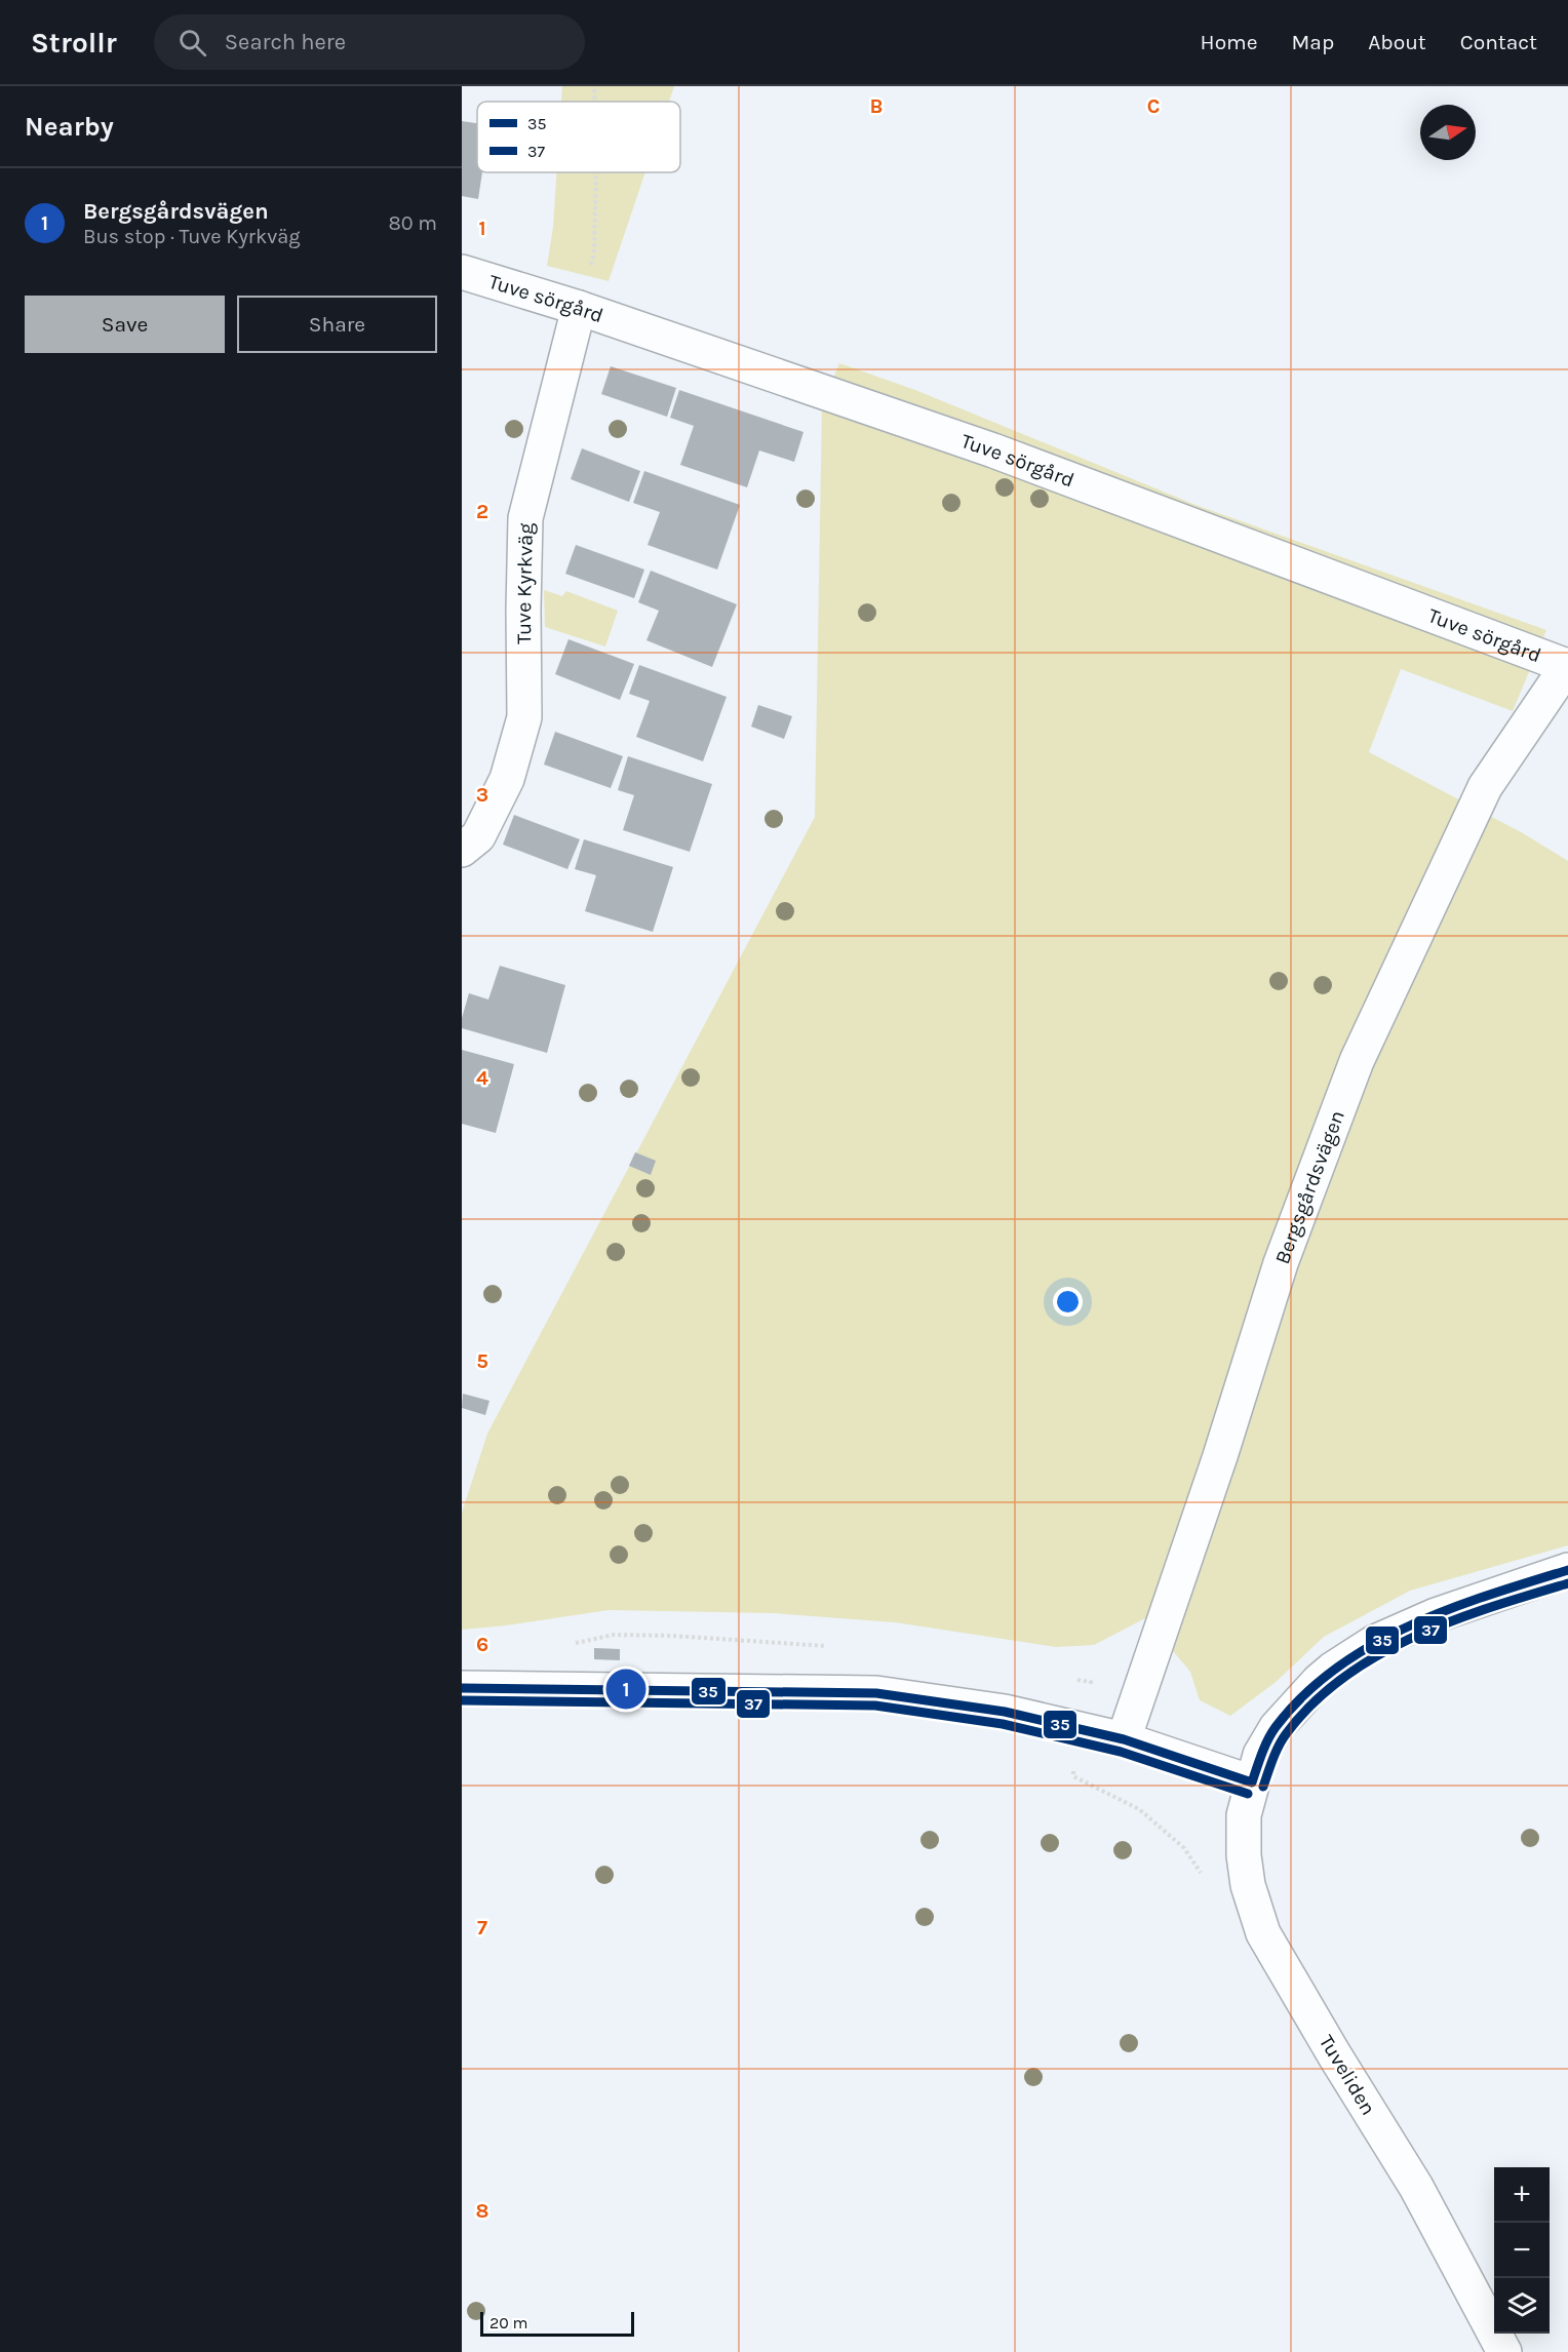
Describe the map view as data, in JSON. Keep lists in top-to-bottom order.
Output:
{
  "streets": {
    "street": [
      "Tuve sörgård",
      "Tuve Kyrkväg",
      "Bergsgårdsvägen",
      "Tuveliden"
    ]
  },
  "crossings": [
    ["Tuve sörgård", "Tuve Kyrkväg"],
    ["Tuve sörgård", "Bergsgårdsvägen"]
  ],
  "lines": ["transit line 35", "transit line 37"],
  "legend": ["35", "37"],
  "scale_bar": "20 m",
  "north": "right",
  "page": {
    "header": "Strollr",
    "search": "Search here",
    "nav": [
      "Home",
      "Map",
      "About",
      "Contact"
    ],
    "heading": "Nearby",
    "list": [
      {
        "mark": "1",
        "name": "Bergsgårdsvägen",
        "note": "Bus stop · Tuve Kyrkväg",
        "value": "80 m"
      }
    ],
    "buttons": ["Save", "Share"],
    "pins": "1",
    "map_buttons": ["+", "−"],
    "scale": "20 m"
  },
  "grid": {
    "columns": ["B", "C"],
    "rows": [
      "1",
      "2",
      "3",
      "4",
      "5",
      "6",
      "7",
      "8"
    ]
  }
}
